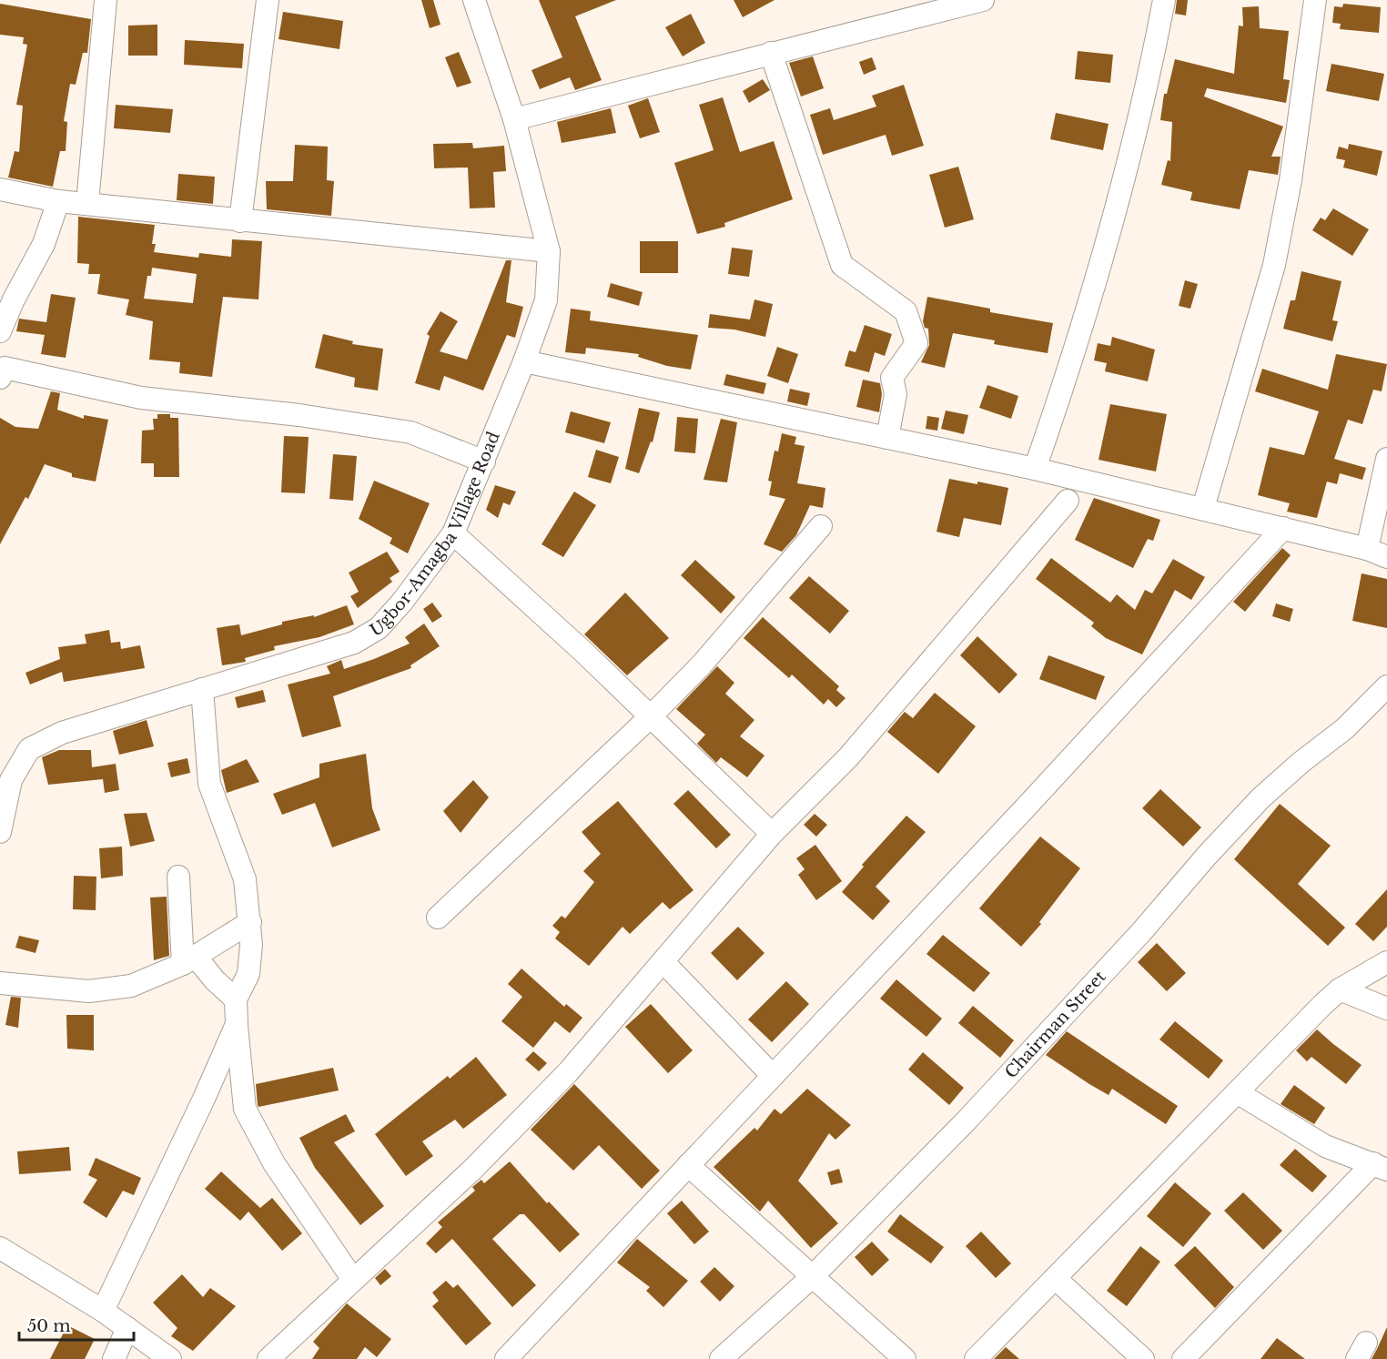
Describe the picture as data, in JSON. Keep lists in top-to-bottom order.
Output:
{
  "streets": {
    "street": ["Ugbor-Amagba Village Road", "Chairman Street"]
  },
  "scale_bar": "50 m"
}
